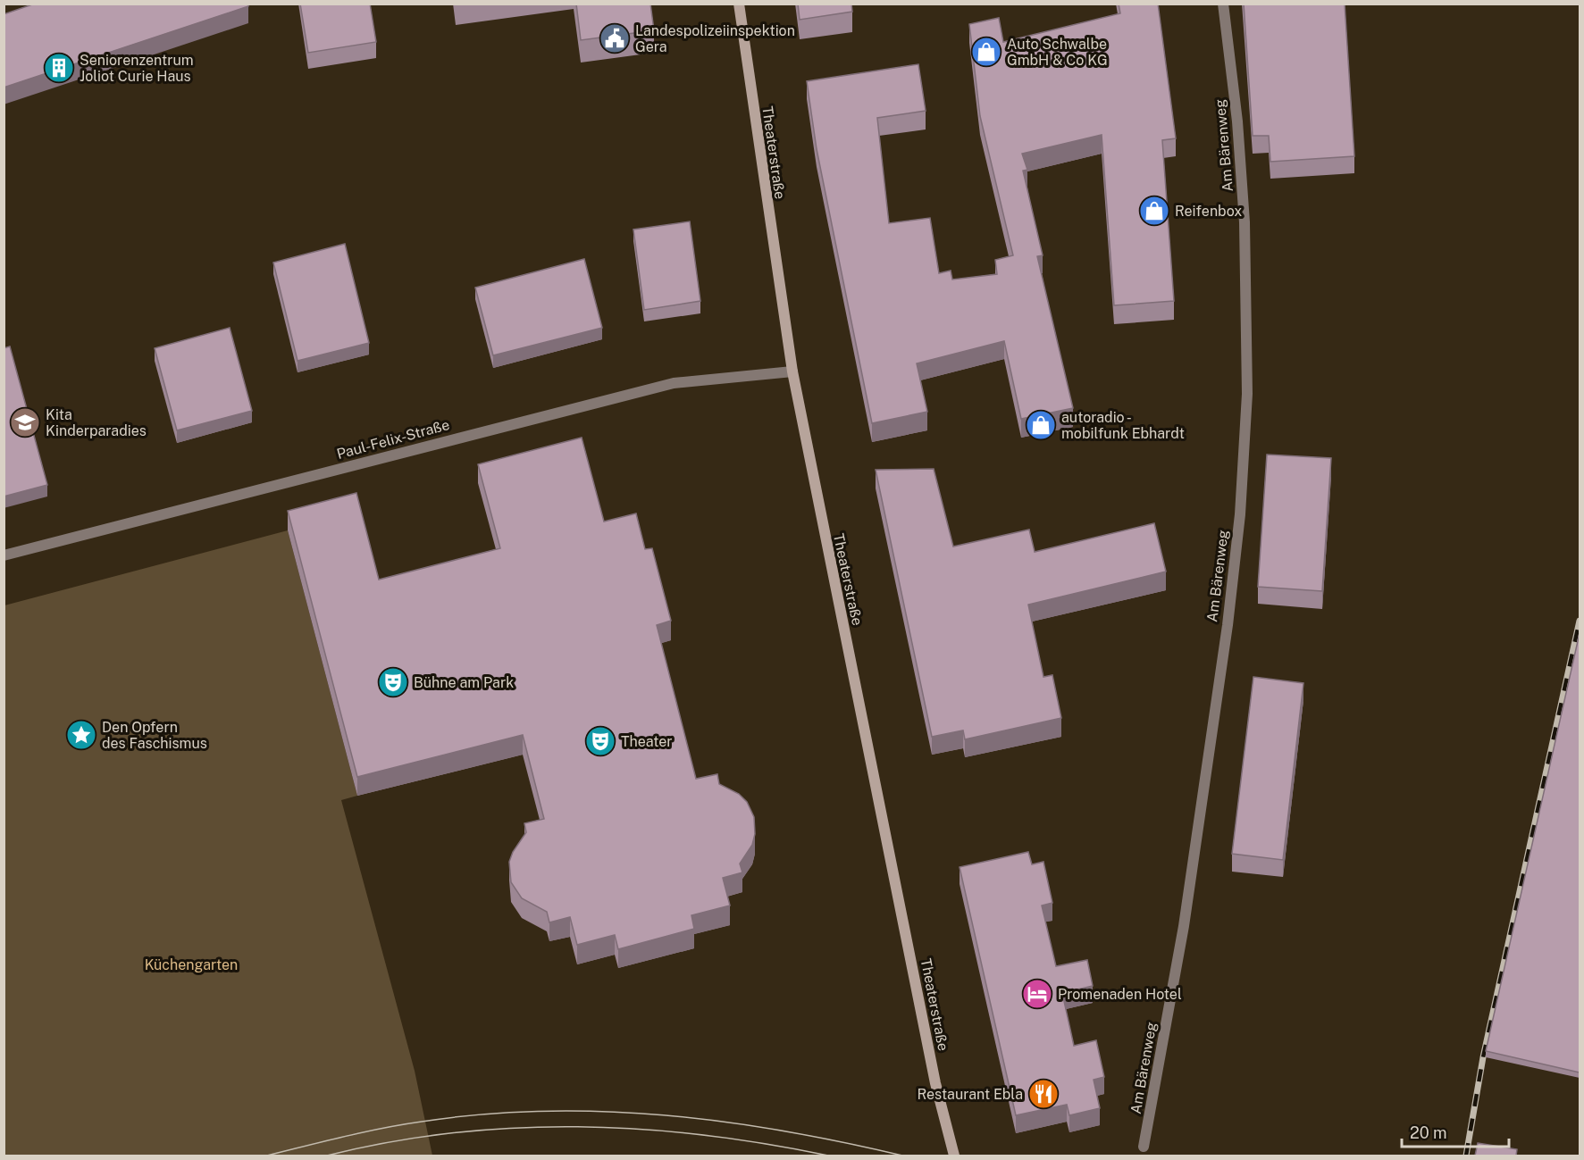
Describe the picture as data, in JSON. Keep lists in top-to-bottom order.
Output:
{
  "streets": {
    "main road": ["Theaterstraße"],
    "street": ["Am Bärenweg", "Paul-Felix-Straße"]
  },
  "crossings": [
    ["Theaterstraße", "Paul-Felix-Straße"]
  ],
  "parks": ["Küchengarten"],
  "places": {
    "public building": ["Landespolizeiinspektion Gera"],
    "shop": ["Auto Schwalbe GmbH & Co KG", "Reifenbox", "autoradio - mobilfunk Ebhardt"],
    "building": ["Seniorenzentrum Joliot Curie Haus"],
    "school or university": ["Kita Kinderparadies"],
    "theatre": ["Bühne am Park", "Theater"],
    "place": ["Den Opfern des Faschismus"],
    "hotel": ["Promenaden Hotel"],
    "restaurant": ["Restaurant Ebla"]
  },
  "scale_bar": "20 m"
}
